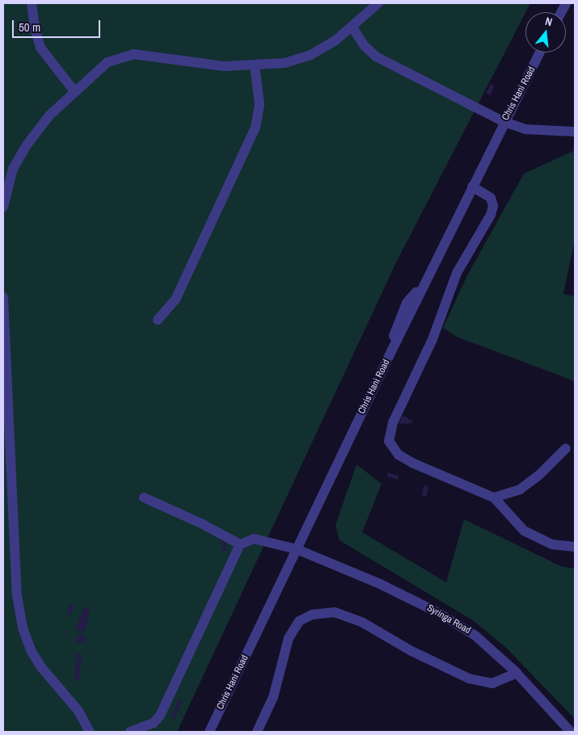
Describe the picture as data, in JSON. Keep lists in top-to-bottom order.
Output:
{
  "streets": {
    "street": ["Chris Hani Road", "Syringa Road"]
  },
  "crossings": [
    ["Chris Hani Road", "Syringa Road"]
  ],
  "scale_bar": "50 m",
  "north": "top"
}
